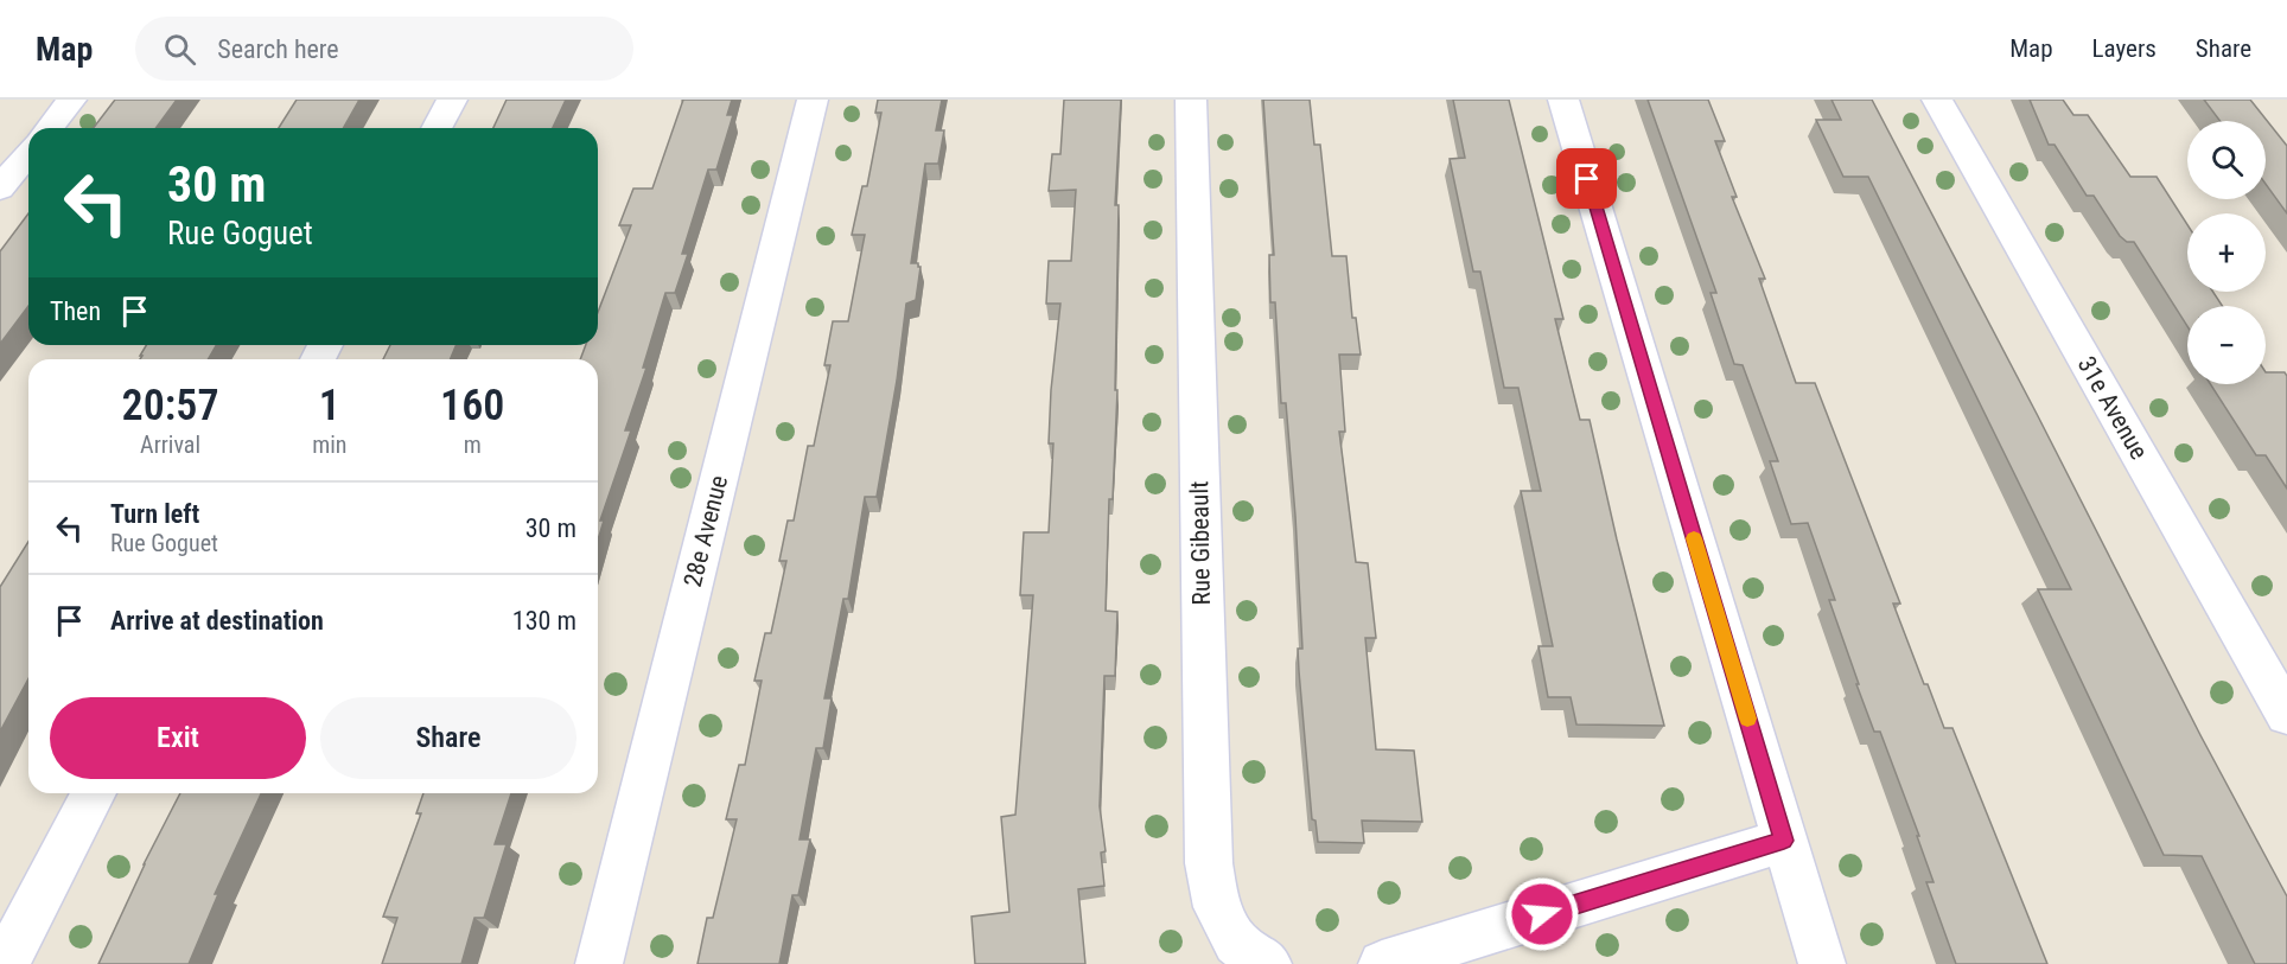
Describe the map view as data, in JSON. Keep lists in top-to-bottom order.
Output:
{
  "streets": {
    "street": ["31e Avenue", "28e Avenue", "Rue Gibeault"]
  },
  "page": {
    "header": "Map",
    "search": "Search here",
    "nav": ["Map", "Layers", "Share"],
    "map_buttons": ["+", "−"],
    "turn": ["30 m", "Rue Goguet"],
    "then": "Then",
    "eta": [
      "20:57",
      "Arrival",
      "1",
      "min",
      "160",
      "m"
    ],
    "list": [
      {
        "name": "Turn left",
        "note": "Rue Goguet",
        "value": "30 m"
      },
      {
        "name": "Arrive at destination",
        "value": "130 m"
      }
    ],
    "buttons": ["Exit", "Share"]
  }
}
